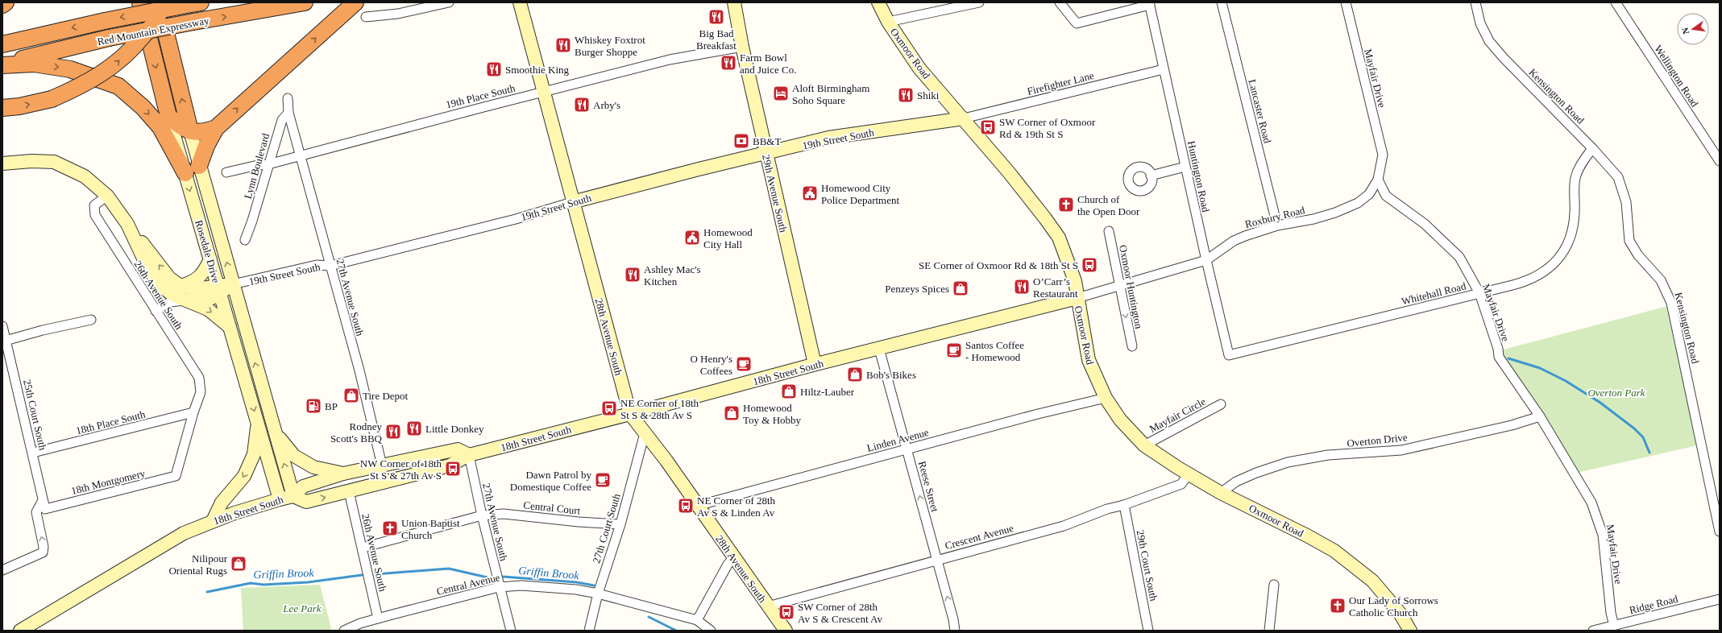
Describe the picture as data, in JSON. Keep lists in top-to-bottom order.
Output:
{
  "streets": {
    "highway": ["Red Mountain Expressway", "Rosedale Drive"],
    "main road": [
      "Oxmoor Road",
      "19th Street South",
      "29th Avenue South",
      "28th Avenue South",
      "18th Street South"
    ],
    "street": [
      "Wellington Road",
      "Mayfair Drive",
      "Firefighter Lane",
      "19th Place South",
      "Kensington Road",
      "Lancaster Road",
      "Lynn Boulevard",
      "Huntington Road",
      "Roxbury Road",
      "Oxmoor Huntington",
      "Whitehall Road",
      "26th Avenue South",
      "27th Avenue South",
      "25th Court South",
      "Mayfair Circle",
      "18th Place South",
      "Linden Avenue",
      "Overton Drive",
      "18th Montgomery",
      "Reese Street",
      "Central Court",
      "27th Court South",
      "Crescent Avenue",
      "29th Court South",
      "Central Avenue",
      "Ridge Road"
    ]
  },
  "crossings": [
    ["Oxmoor Road", "Firefighter Lane"],
    ["Oxmoor Road", "19th Street South"],
    ["Oxmoor Road", "Roxbury Road"],
    ["Oxmoor Road", "18th Street South"],
    ["Oxmoor Road", "Mayfair Circle"],
    ["Oxmoor Road", "Linden Avenue"],
    ["Oxmoor Road", "Overton Drive"],
    ["Oxmoor Road", "Crescent Avenue"],
    ["Mayfair Drive", "Roxbury Road"],
    ["Mayfair Drive", "Whitehall Road"],
    ["Mayfair Drive", "Overton Drive"],
    ["Mayfair Drive", "Ridge Road"],
    ["Firefighter Lane", "19th Street South"],
    ["Firefighter Lane", "Huntington Road"],
    ["19th Place South", "Lynn Boulevard"],
    ["19th Place South", "29th Avenue South"],
    ["19th Place South", "27th Avenue South"],
    ["19th Place South", "28th Avenue South"],
    ["Kensington Road", "Whitehall Road"],
    ["Lancaster Road", "Roxbury Road"],
    ["19th Street South", "29th Avenue South"],
    ["19th Street South", "Rosedale Drive"],
    ["19th Street South", "27th Avenue South"],
    ["19th Street South", "28th Avenue South"],
    ["Lynn Boulevard", "27th Avenue South"],
    ["Huntington Road", "Roxbury Road"],
    ["Huntington Road", "Whitehall Road"],
    ["29th Avenue South", "18th Street South"],
    ["Roxbury Road", "Oxmoor Huntington"],
    ["Roxbury Road", "18th Street South"],
    ["Rosedale Drive", "18th Street South"],
    ["26th Avenue South", "18th Street South"],
    ["26th Avenue South", "18th Place South"],
    ["26th Avenue South", "18th Montgomery"],
    ["26th Avenue South", "Central Court"],
    ["26th Avenue South", "Central Avenue"],
    ["27th Avenue South", "18th Street South"],
    ["27th Avenue South", "Central Court"],
    ["27th Avenue South", "Central Avenue"],
    ["28th Avenue South", "18th Street South"],
    ["28th Avenue South", "Linden Avenue"],
    ["28th Avenue South", "27th Court South"],
    ["28th Avenue South", "Crescent Avenue"],
    ["18th Street South", "Reese Street"],
    ["25th Court South", "18th Place South"],
    ["25th Court South", "18th Montgomery"],
    ["18th Place South", "18th Montgomery"],
    ["Linden Avenue", "Reese Street"],
    ["Reese Street", "Crescent Avenue"],
    ["Central Court", "27th Court South"],
    ["27th Court South", "Central Avenue"],
    ["Crescent Avenue", "29th Court South"]
  ],
  "one_way": ["Oxmoor Huntington", "Reese Street"],
  "water": ["Griffin Brook"],
  "parks": ["Overton Park", "Lee Park"],
  "places": {
    "restaurant": [
      "Big Bad Breakfast",
      "Whiskey Foxtrot Burger Shoppe",
      "Farm Bowl and Juice Co.",
      "Smoothie King",
      "Shiki",
      "Arby's",
      "Ashley Mac's Kitchen",
      "O’Carr’s Restaurant",
      "Little Donkey",
      "Rodney Scott's BBQ"
    ],
    "hotel": ["Aloft Birmingham Soho Square"],
    "bus stop": [
      "SW Corner of Oxmoor Rd & 19th St S",
      "SE Corner of Oxmoor Rd & 18th St S",
      "NE Corner of 18th St S & 28th Av S",
      "NW Corner of 18th St S & 27th Av S",
      "NE Corner of 28th Av S & Linden Av",
      "SW Corner of 28th Av S & Crescent Av"
    ],
    "bank": ["BB&T"],
    "public building": ["Homewood City Police Department", "Homewood City Hall"],
    "church": ["Church of the Open Door", "Union Baptist Church", "Our Lady of Sorrows Catholic Church"],
    "shop": [
      "Penzeys Spices",
      "Bob's Bikes",
      "Hiltz-Lauber",
      "Tire Depot",
      "Homewood Toy & Hobby",
      "Nilipour Oriental Rugs"
    ],
    "cafe": ["Santos Coffee - Homewood", "O Henry's Coffees", "Dawn Patrol by Domestique Coffee"],
    "fuel station": ["BP"]
  },
  "north": "left"
}
